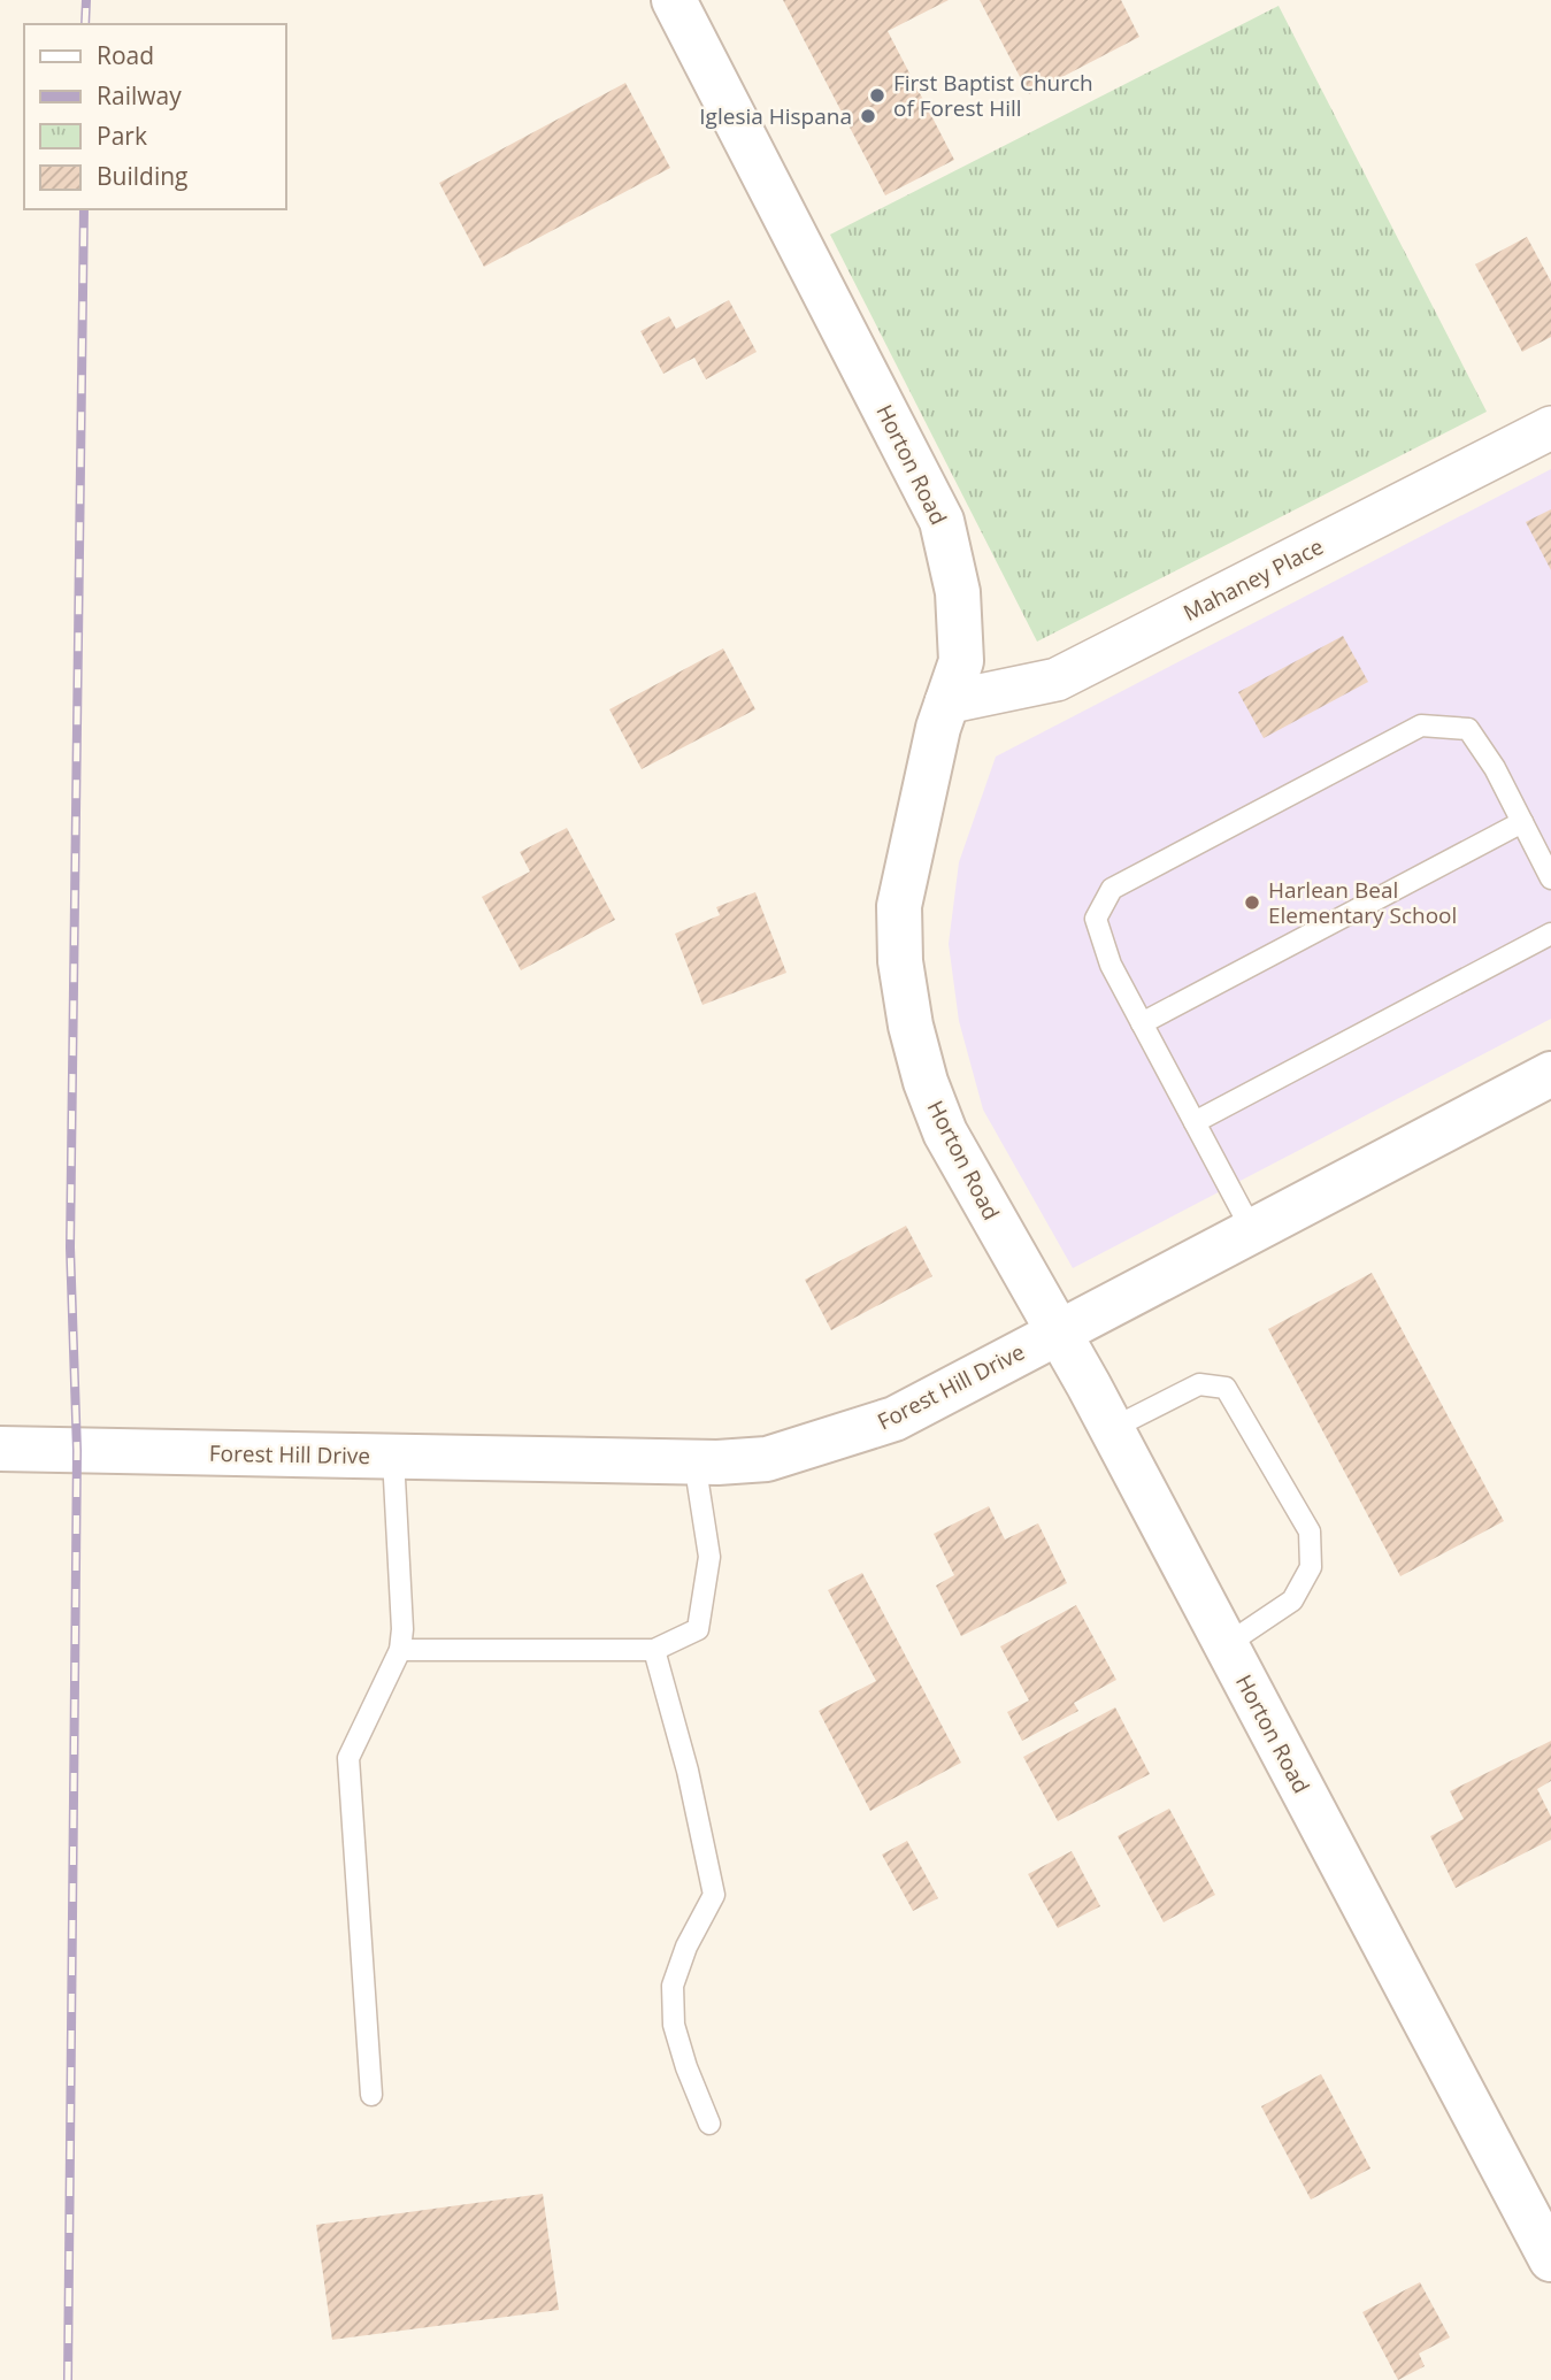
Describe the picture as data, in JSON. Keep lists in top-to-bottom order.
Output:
{
  "streets": {
    "street": ["Horton Road", "Mahaney Place", "Forest Hill Drive"]
  },
  "crossings": [
    ["Horton Road", "Mahaney Place"],
    ["Horton Road", "Forest Hill Drive"]
  ],
  "places": ["First Baptist Church of Forest Hill", "Iglesia Hispana", "Harlean Beal Elementary School"],
  "legend": [
    "Road",
    "Railway",
    "Park",
    "Building"
  ]
}
